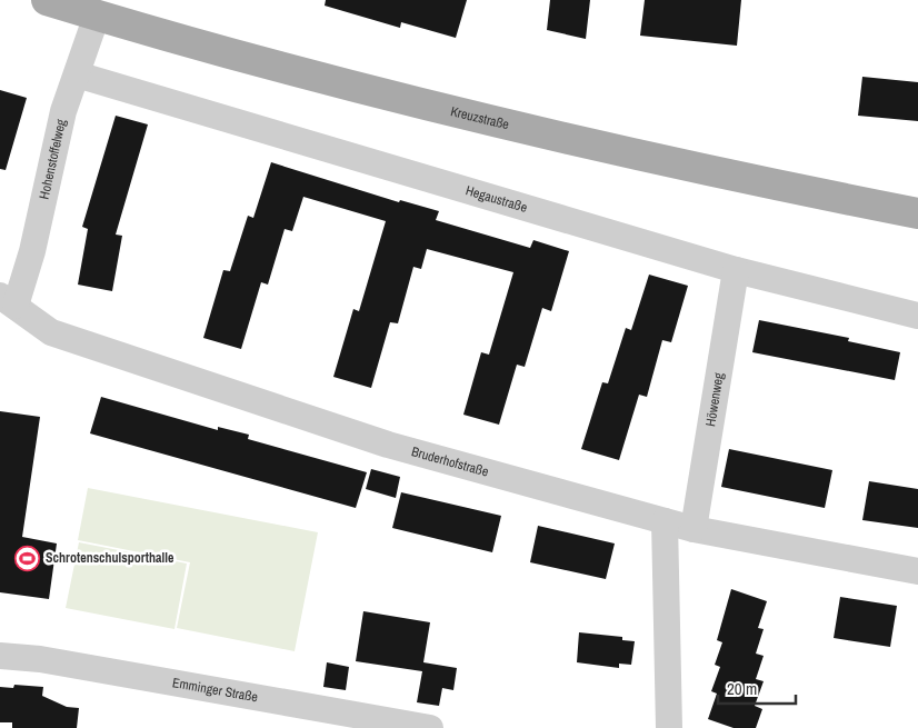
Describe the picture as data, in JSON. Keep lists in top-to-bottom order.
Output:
{
  "streets": {
    "main road": ["Kreuzstraße"],
    "street": [
      "Hohenstoffelweg",
      "Hegaustraße",
      "Höwenweg",
      "Bruderhofstraße",
      "Emminger Straße"
    ]
  },
  "crossings": [
    ["Kreuzstraße", "Hohenstoffelweg"],
    ["Hohenstoffelweg", "Hegaustraße"],
    ["Hohenstoffelweg", "Bruderhofstraße"],
    ["Hegaustraße", "Höwenweg"],
    ["Höwenweg", "Bruderhofstraße"]
  ],
  "places": {
    "sports": ["Schrotenschulsporthalle"]
  },
  "scale_bar": "20 m"
}
